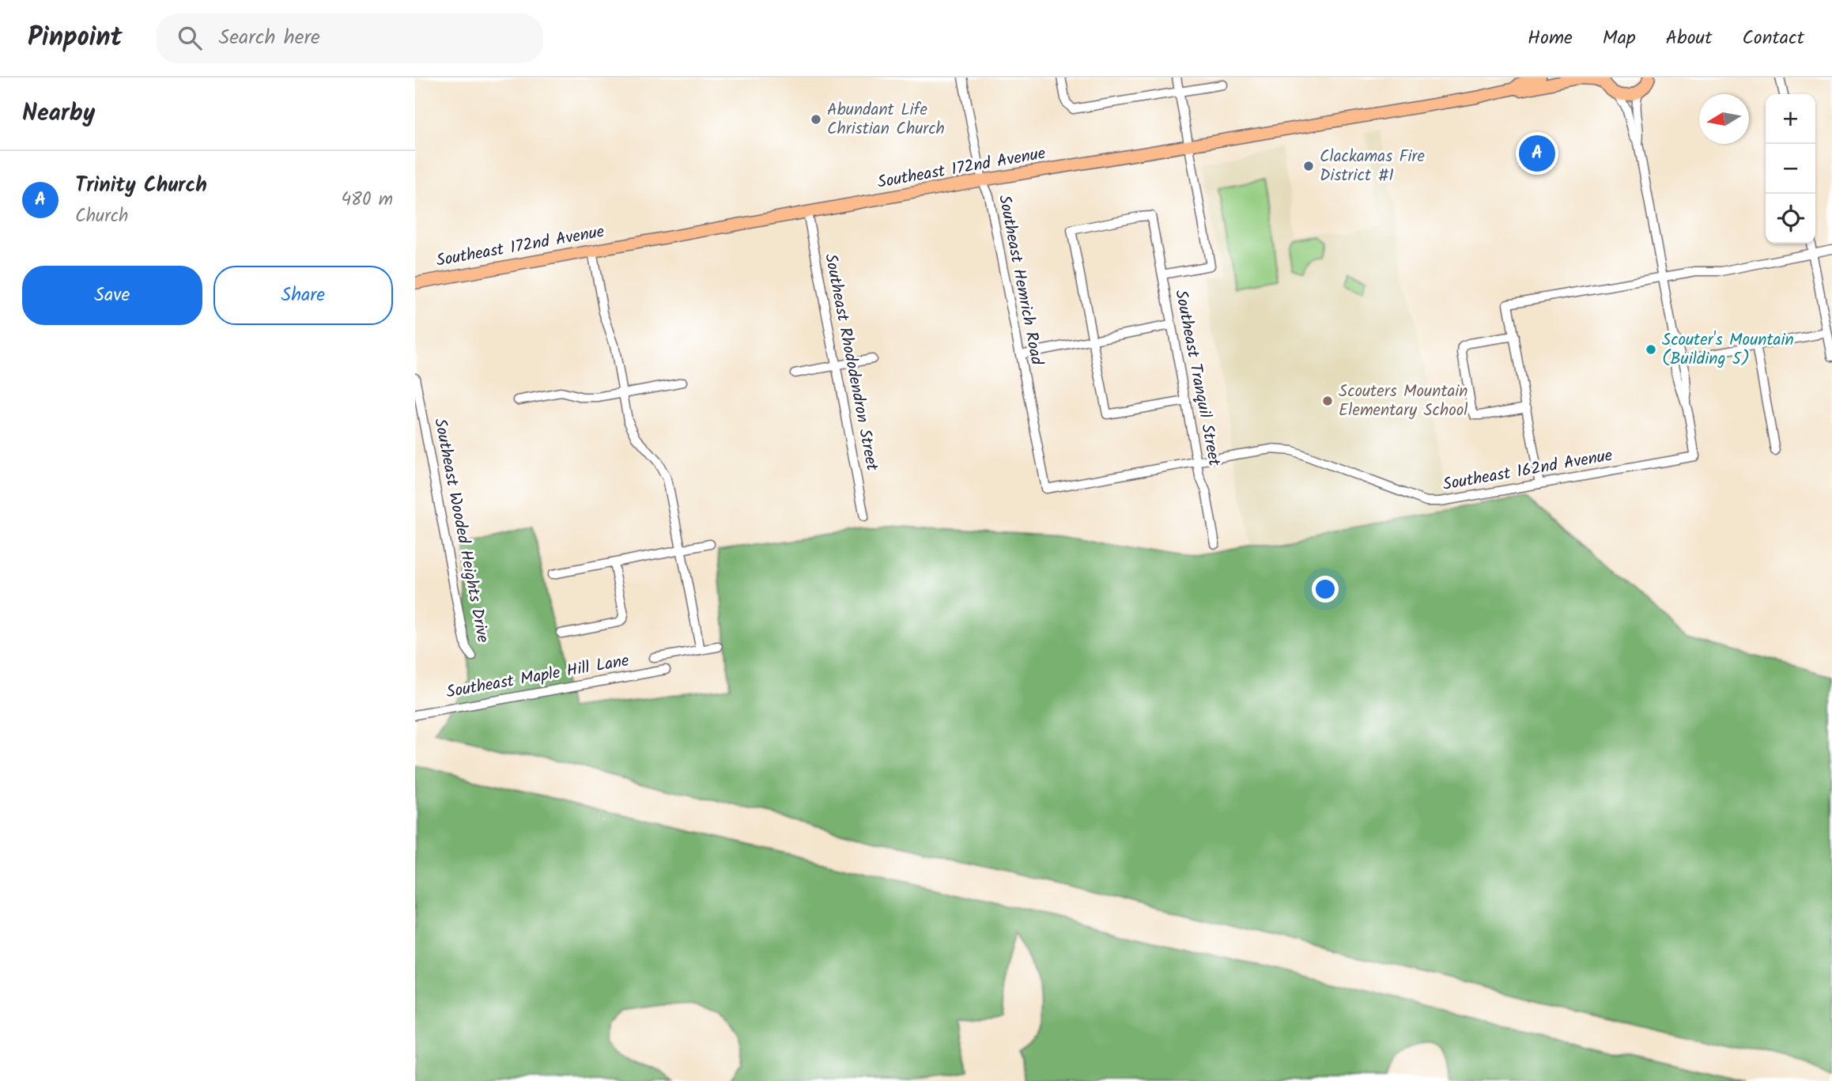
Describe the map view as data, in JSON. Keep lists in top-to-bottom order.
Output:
{
  "streets": {
    "main road": ["Southeast 172nd Avenue"],
    "street": [
      "Southeast Hemrich Road",
      "Southeast Rhododendron Street",
      "Southeast Tranquil Street",
      "Southeast 162nd Avenue",
      "Southeast Wooded Heights Drive",
      "Southeast Maple Hill Lane"
    ]
  },
  "crossings": [
    ["Southeast 172nd Avenue", "Southeast Hemrich Road"],
    ["Southeast 172nd Avenue", "Southeast Rhododendron Street"],
    ["Southeast Hemrich Road", "Southeast 162nd Avenue"],
    ["Southeast Tranquil Street", "Southeast 162nd Avenue"]
  ],
  "places": [
    "Abundant Life Christian Church",
    "Clackamas Fire District #1",
    "Scouter's Mountain (Building 5)",
    "Scouters Mountain Elementary School"
  ],
  "north": "left",
  "page": {
    "header": "Pinpoint",
    "search": "Search here",
    "nav": [
      "Home",
      "Map",
      "About",
      "Contact"
    ],
    "heading": "Nearby",
    "map_buttons": ["+", "−"],
    "pins": "A",
    "list": [
      {
        "mark": "A",
        "name": "Trinity Church",
        "note": "Church",
        "value": "480 m"
      }
    ],
    "buttons": ["Save", "Share"]
  }
}
